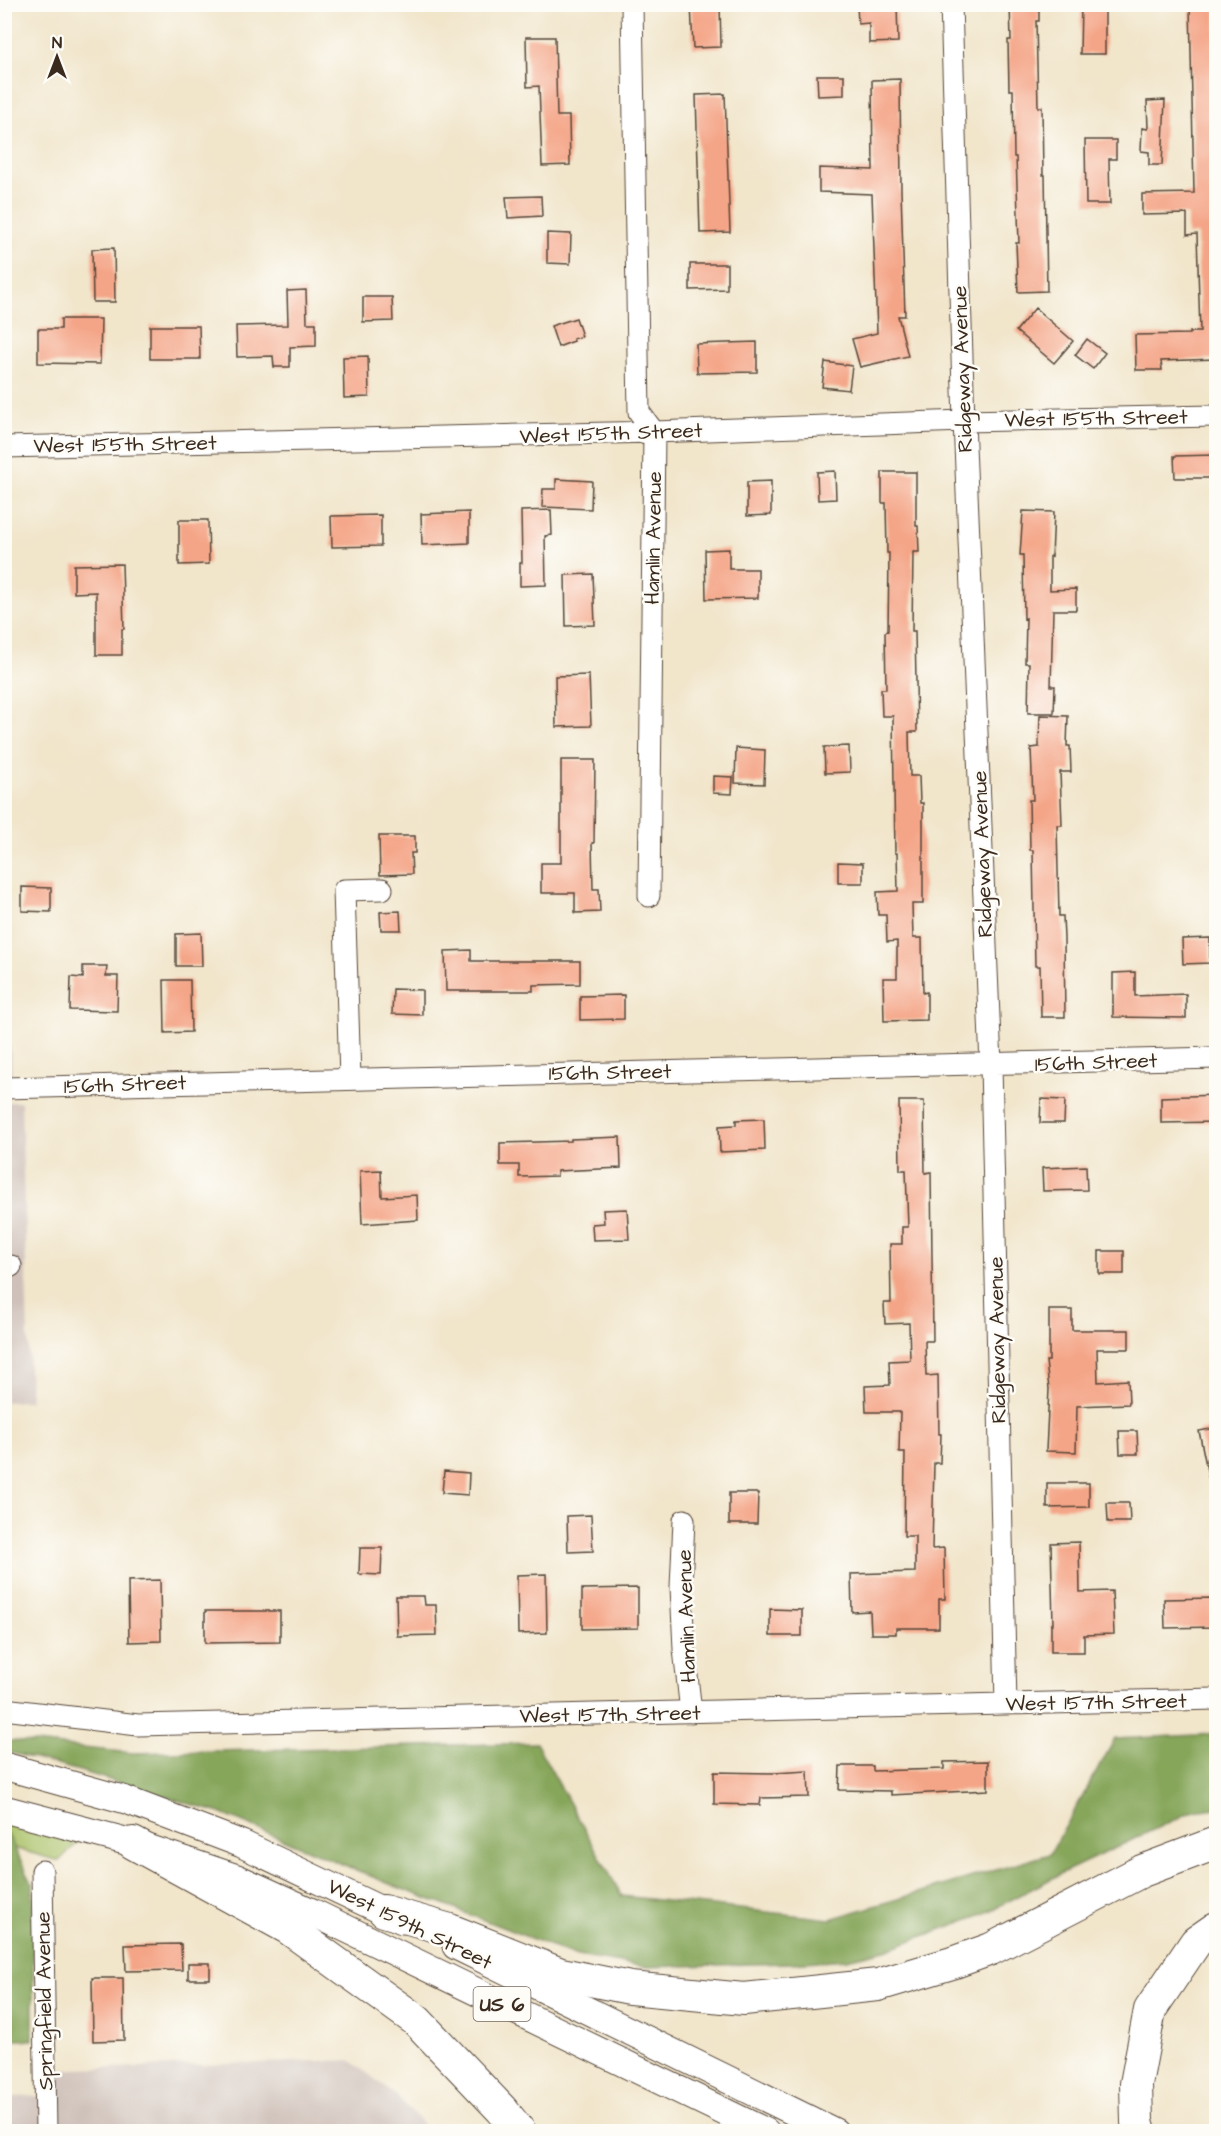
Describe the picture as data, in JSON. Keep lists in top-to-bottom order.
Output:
{
  "streets": {
    "main road": ["West 159th Street", "US 6"],
    "street": [
      "Ridgeway Avenue",
      "West 155th Street",
      "Hamlin Avenue",
      "156th Street",
      "West 157th Street",
      "Springfield Avenue"
    ]
  },
  "crossings": [
    ["Ridgeway Avenue", "West 155th Street"],
    ["Ridgeway Avenue", "156th Street"],
    ["Ridgeway Avenue", "West 157th Street"],
    ["West 155th Street", "Hamlin Avenue"],
    ["Hamlin Avenue", "West 157th Street"]
  ],
  "north": "top"
}
